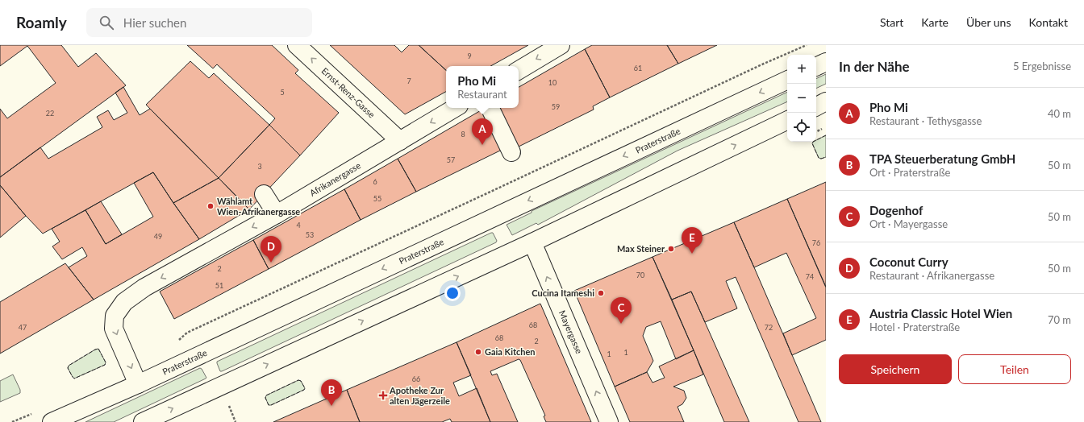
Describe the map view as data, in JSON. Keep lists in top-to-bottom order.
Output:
{
  "streets": {
    "main road": [
      "Ernst-Renz-Gasse",
      "Praterstraße",
      "Afrikanergasse",
      "Mayergasse"
    ]
  },
  "crossings": [
    ["Ernst-Renz-Gasse", "Afrikanergasse"],
    ["Praterstraße", "Afrikanergasse"]
  ],
  "one_way": ["Ernst-Renz-Gasse", "Mayergasse"],
  "places": {
    "other": [
      "Wählamt Wien-Afrikanergasse",
      "Max Steiner",
      "Cucina Itameshi",
      "Gaia Kitchen"
    ],
    "health": ["Apotheke Zur alten Jägerzeile"]
  },
  "house_numbers": [
    "9",
    "61",
    "7",
    "10",
    "5",
    "59",
    "22",
    "8",
    "57",
    "3",
    "6",
    "55",
    "4",
    "53",
    "49",
    "76",
    "2",
    "70",
    "74",
    "51",
    "68",
    "47",
    "72",
    "68",
    "2",
    "1",
    "1",
    "66"
  ],
  "page": {
    "header": "Roamly",
    "search": "Hier suchen",
    "nav": [
      "Start",
      "Karte",
      "Über uns",
      "Kontakt"
    ],
    "heading": ["In der Nähe", "5 Ergebnisse"],
    "map_buttons": ["+", "−"],
    "popup": ["Pho Mi", "Restaurant"],
    "list": [
      {
        "mark": "A",
        "name": "Pho Mi",
        "note": "Restaurant · Tethysgasse",
        "value": "40 m"
      },
      {
        "mark": "B",
        "name": "TPA Steuerberatung GmbH",
        "note": "Ort · Praterstraße",
        "value": "50 m"
      },
      {
        "mark": "C",
        "name": "Dogenhof",
        "note": "Ort · Mayergasse",
        "value": "50 m"
      },
      {
        "mark": "D",
        "name": "Coconut Curry",
        "note": "Restaurant · Afrikanergasse",
        "value": "50 m"
      },
      {
        "mark": "E",
        "name": "Austria Classic Hotel Wien",
        "note": "Hotel · Praterstraße",
        "value": "70 m"
      }
    ],
    "pins": [
      "A",
      "E",
      "D",
      "C",
      "B"
    ],
    "buttons": ["Speichern", "Teilen"]
  }
}
